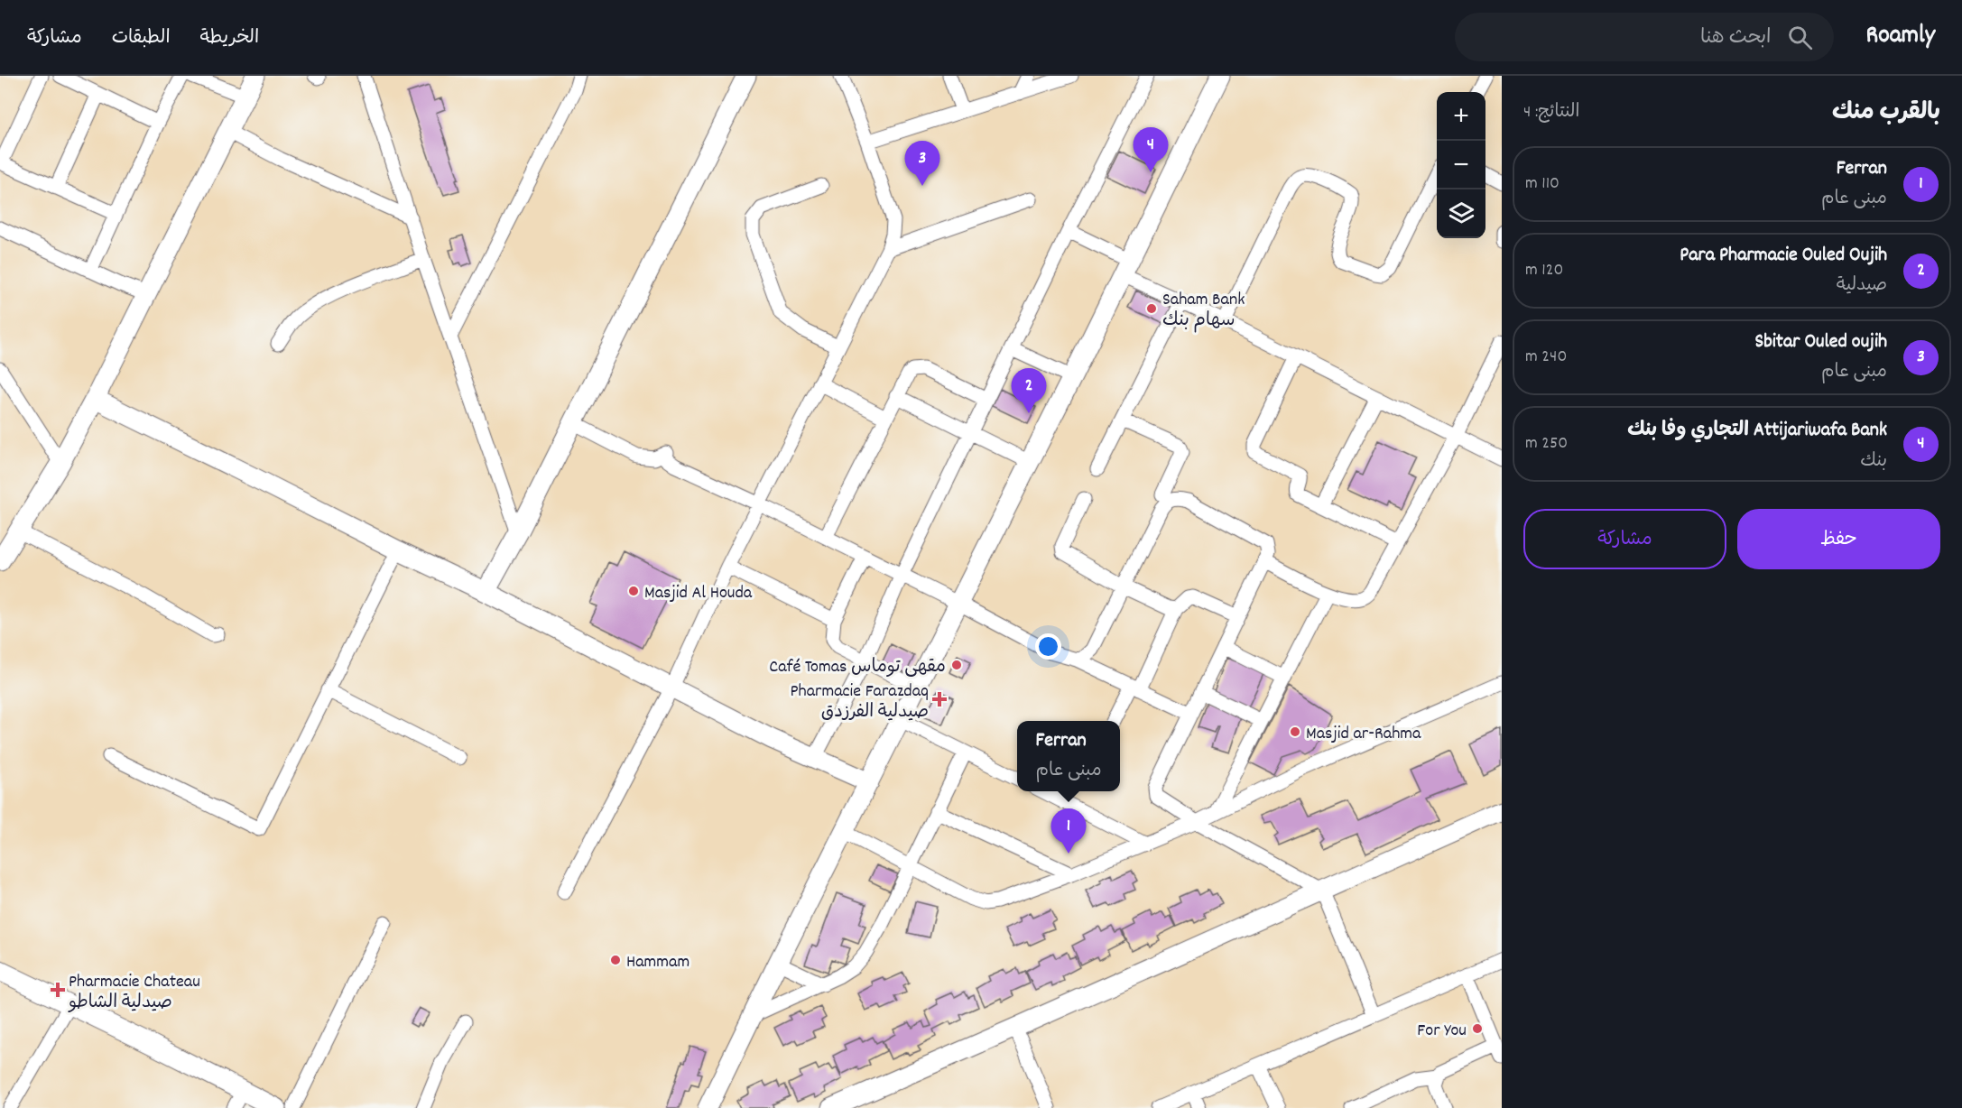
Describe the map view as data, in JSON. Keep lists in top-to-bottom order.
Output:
{
  "places": {
    "other": [
      "Saham Bank سهام بنك",
      "Masjid Al Houda",
      "Café Tomas مقهى توماس",
      "Masjid ar-Rahma",
      "Hammam",
      "For You"
    ],
    "health": ["Pharmacie Farazdaq صيدلية الفرزدق", "Pharmacie Chateau صيدلية الشاطو"]
  },
  "page": {
    "header": "Roamly",
    "search": "ابحث هنا",
    "nav": ["الخريطة", "الطبقات", "مشاركة"],
    "heading": ["بالقرب منك", "النتائج: 4"],
    "map_buttons": ["+", "−"],
    "pins": [
      "4",
      "3",
      "2",
      "1"
    ],
    "list": [
      {
        "mark": "1",
        "name": "Ferran",
        "note": "مبنى عام",
        "value": "110 m"
      },
      {
        "mark": "2",
        "name": "Para Pharmacie Ouled Oujih",
        "note": "صيدلية",
        "value": "120 m"
      },
      {
        "mark": "3",
        "name": "Sbitar Ouled oujih",
        "note": "مبنى عام",
        "value": "240 m"
      },
      {
        "mark": "4",
        "name": "Attijariwafa Bank التجاري وفا بنك",
        "note": "بنك",
        "value": "250 m"
      }
    ],
    "buttons": ["حفظ", "مشاركة"],
    "popup": ["Ferran", "مبنى عام"]
  }
}
